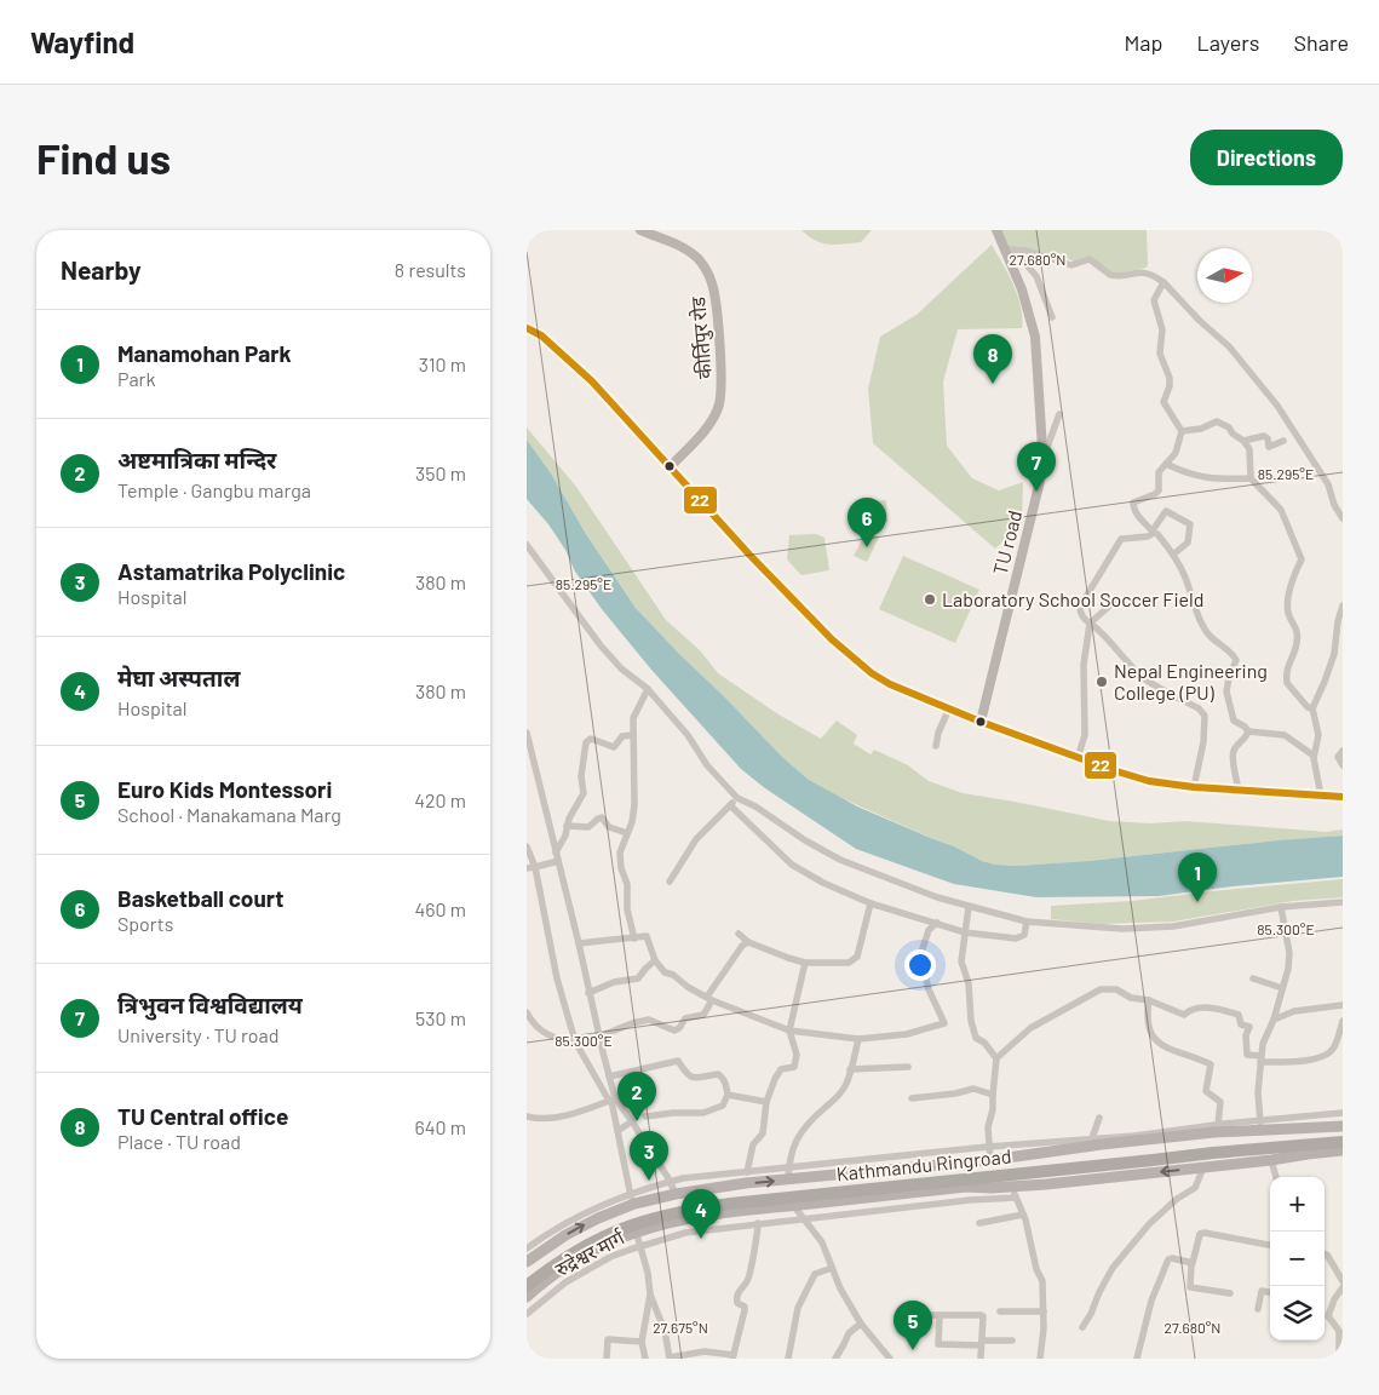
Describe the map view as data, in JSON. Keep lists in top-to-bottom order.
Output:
{
  "streets": {
    "highway": ["Kathmandu Ringroad"],
    "main road": ["कीर्तिपुर रोड", "TU road"],
    "street": ["रुद्रेश्वर मार्ग"]
  },
  "places": ["Laboratory School Soccer Field", "Nepal Engineering College (PU)"],
  "lines": ["transit line 22"],
  "north": "right",
  "page": {
    "header": "Wayfind",
    "nav": ["Map", "Layers", "Share"],
    "buttons": "Directions",
    "title": "Find us",
    "heading": ["Nearby", "8 results"],
    "list": [
      {
        "mark": "1",
        "name": "Manamohan Park",
        "note": "Park",
        "value": "310 m"
      },
      {
        "mark": "2",
        "name": "अष्टमात्रिका मन्दिर",
        "note": "Temple · Gangbu marga",
        "value": "350 m"
      },
      {
        "mark": "3",
        "name": "Astamatrika Polyclinic",
        "note": "Hospital",
        "value": "380 m"
      },
      {
        "mark": "4",
        "name": "मेघा अस्पताल",
        "note": "Hospital",
        "value": "380 m"
      },
      {
        "mark": "5",
        "name": "Euro Kids Montessori",
        "note": "School · Manakamana Marg",
        "value": "420 m"
      },
      {
        "mark": "6",
        "name": "Basketball court",
        "note": "Sports",
        "value": "460 m"
      },
      {
        "mark": "7",
        "name": "त्रिभुवन विश्वविद्यालय",
        "note": "University · TU road",
        "value": "530 m"
      },
      {
        "mark": "8",
        "name": "TU Central office",
        "note": "Place · TU road",
        "value": "640 m"
      }
    ],
    "pins": [
      "8",
      "7",
      "6",
      "1",
      "2",
      "3",
      "4",
      "5"
    ],
    "map_buttons": ["+", "−"]
  },
  "coordinates": [
    "27.680°N",
    "85.295°E",
    "85.300°E",
    "27.675°N"
  ]
}
